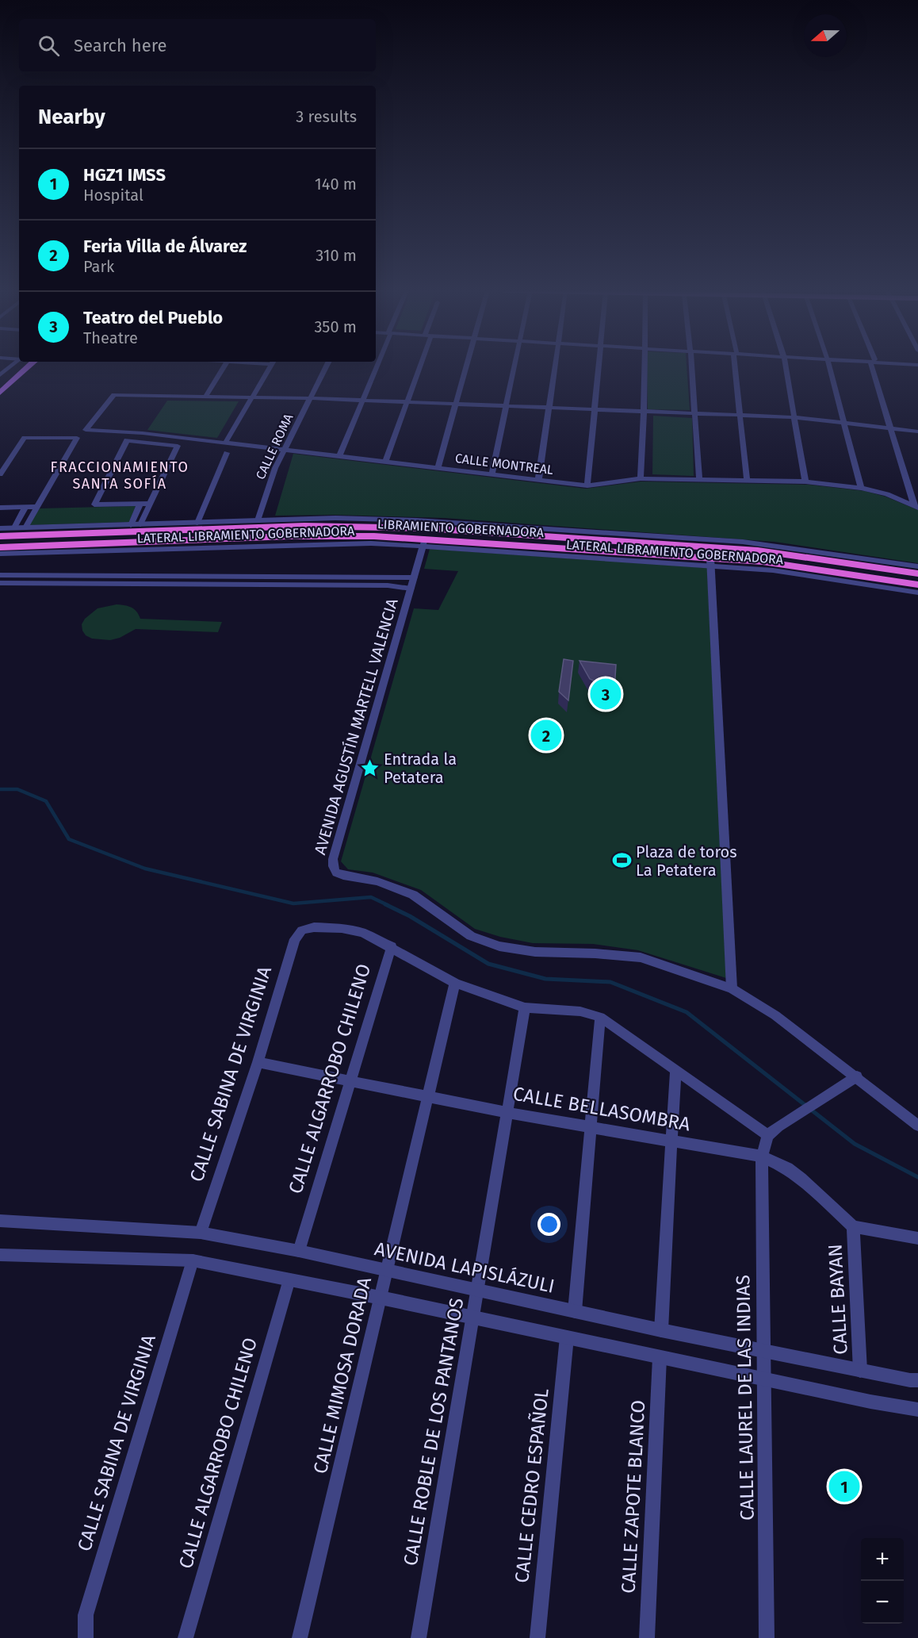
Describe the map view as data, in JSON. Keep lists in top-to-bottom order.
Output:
{
  "streets": {
    "highway": ["LIBRAMIENTO GOBERNADORA"],
    "street": [
      "CALLE ROMA",
      "CALLE MONTREAL",
      "LATERAL LIBRAMIENTO GOBERNADORA",
      "AVENIDA AGUSTÍN MARTELL VALENCIA",
      "CALLE SABINA DE VIRGINIA",
      "CALLE ALGARROBO CHILENO",
      "CALLE BELLASOMBRA",
      "AVENIDA LAPISLÁZULI",
      "CALLE BAYAN",
      "CALLE MIMOSA DORADA",
      "CALLE LAUREL DE LAS INDIAS",
      "CALLE ROBLE DE LOS PANTANOS",
      "CALLE CEDRO ESPAÑOL",
      "CALLE ZAPOTE BLANCO"
    ]
  },
  "crossings": [
    ["CALLE ROMA", "CALLE MONTREAL"],
    ["CALLE ROMA", "LATERAL LIBRAMIENTO GOBERNADORA"],
    ["LIBRAMIENTO GOBERNADORA", "LATERAL LIBRAMIENTO GOBERNADORA"],
    ["LIBRAMIENTO GOBERNADORA", "AVENIDA AGUSTÍN MARTELL VALENCIA"],
    ["LATERAL LIBRAMIENTO GOBERNADORA", "AVENIDA AGUSTÍN MARTELL VALENCIA"],
    ["CALLE SABINA DE VIRGINIA", "CALLE ALGARROBO CHILENO"],
    ["CALLE SABINA DE VIRGINIA", "CALLE BELLASOMBRA"],
    ["CALLE SABINA DE VIRGINIA", "AVENIDA LAPISLÁZULI"],
    ["CALLE ALGARROBO CHILENO", "CALLE BELLASOMBRA"],
    ["CALLE ALGARROBO CHILENO", "AVENIDA LAPISLÁZULI"],
    ["CALLE BELLASOMBRA", "CALLE BAYAN"],
    ["CALLE BELLASOMBRA", "CALLE MIMOSA DORADA"],
    ["CALLE BELLASOMBRA", "CALLE LAUREL DE LAS INDIAS"],
    ["CALLE BELLASOMBRA", "CALLE ROBLE DE LOS PANTANOS"],
    ["AVENIDA LAPISLÁZULI", "CALLE BAYAN"],
    ["AVENIDA LAPISLÁZULI", "CALLE MIMOSA DORADA"],
    ["AVENIDA LAPISLÁZULI", "CALLE LAUREL DE LAS INDIAS"],
    ["AVENIDA LAPISLÁZULI", "CALLE ROBLE DE LOS PANTANOS"]
  ],
  "districts": ["FRACCIONAMIENTO SANTA SOFÍA"],
  "places": {
    "place": ["Entrada la Petatera"],
    "sports": ["Plaza de toros La Petatera"]
  },
  "north": "left",
  "page": {
    "search": "Search here",
    "heading": ["Nearby", "3 results"],
    "list": [
      {
        "mark": "1",
        "name": "HGZ1 IMSS",
        "note": "Hospital",
        "value": "140 m"
      },
      {
        "mark": "2",
        "name": "Feria Villa de Álvarez",
        "note": "Park",
        "value": "310 m"
      },
      {
        "mark": "3",
        "name": "Teatro del Pueblo",
        "note": "Theatre",
        "value": "350 m"
      }
    ],
    "pins": ["3", "2", "1"],
    "map_buttons": ["+", "−"]
  }
}
